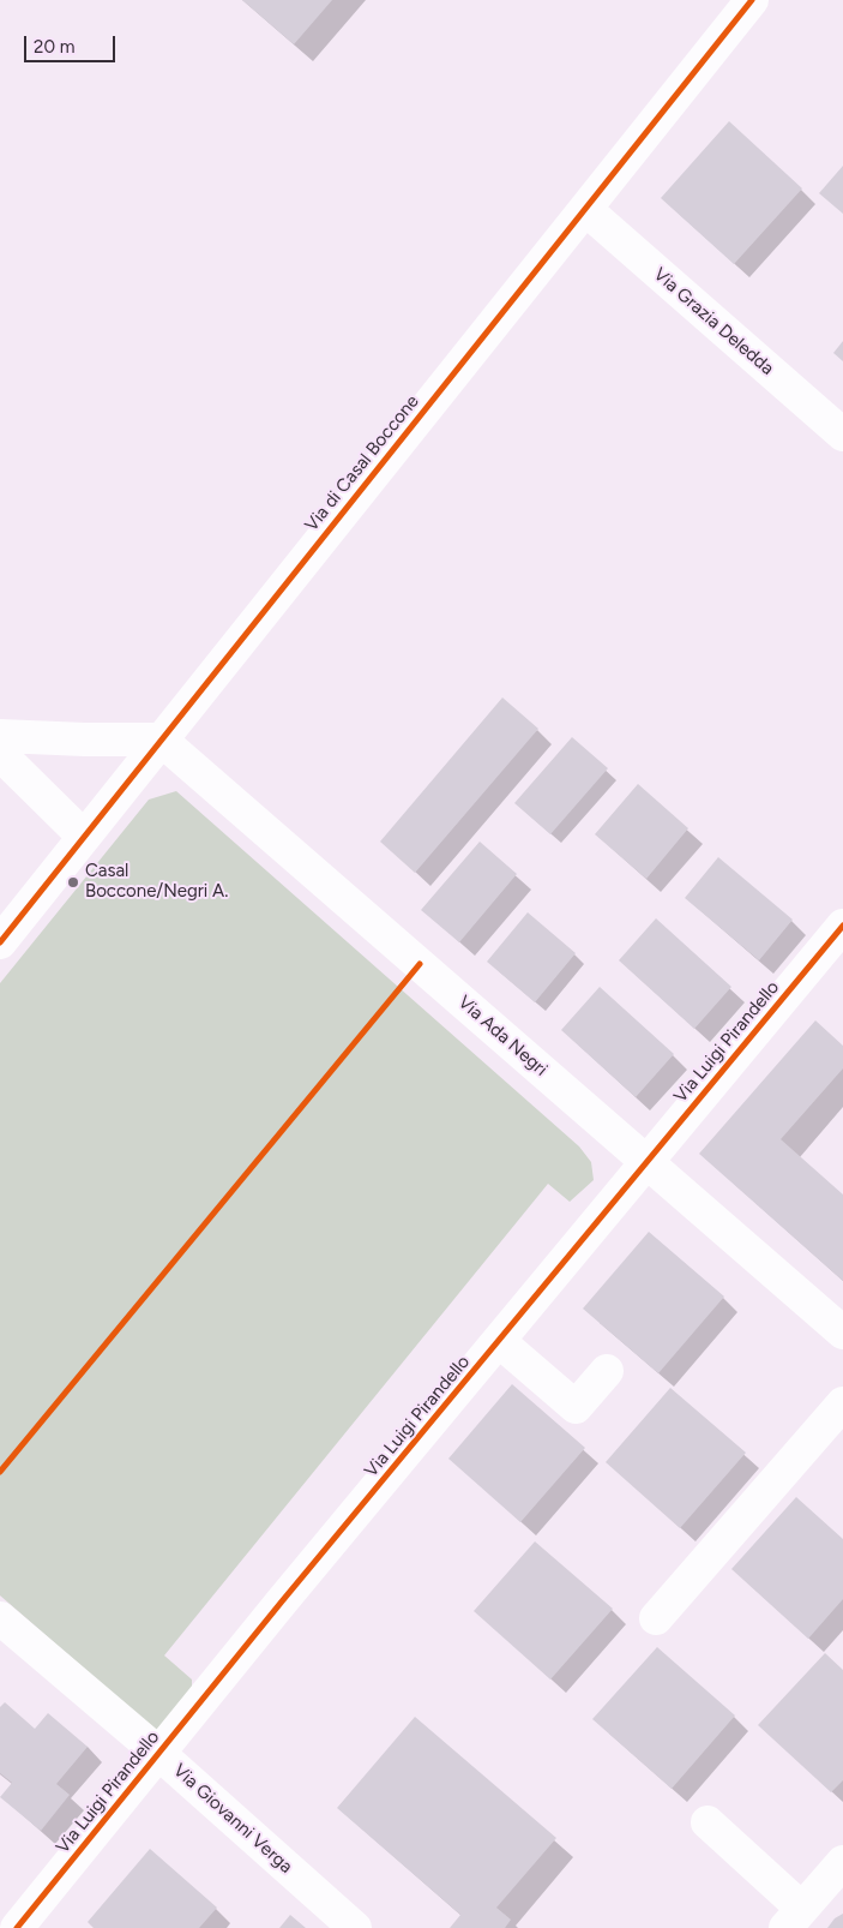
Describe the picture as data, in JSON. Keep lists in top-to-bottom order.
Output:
{
  "streets": {
    "street": [
      "Via Grazia Deledda",
      "Via di Casal Boccone",
      "Via Ada Negri",
      "Via Luigi Pirandello",
      "Via Giovanni Verga"
    ]
  },
  "crossings": [
    ["Via Grazia Deledda", "Via di Casal Boccone"],
    ["Via di Casal Boccone", "Via Ada Negri"],
    ["Via Ada Negri", "Via Luigi Pirandello"],
    ["Via Luigi Pirandello", "Via Giovanni Verga"]
  ],
  "places": ["Casal Boccone/Negri A."],
  "scale_bar": "20 m"
}
